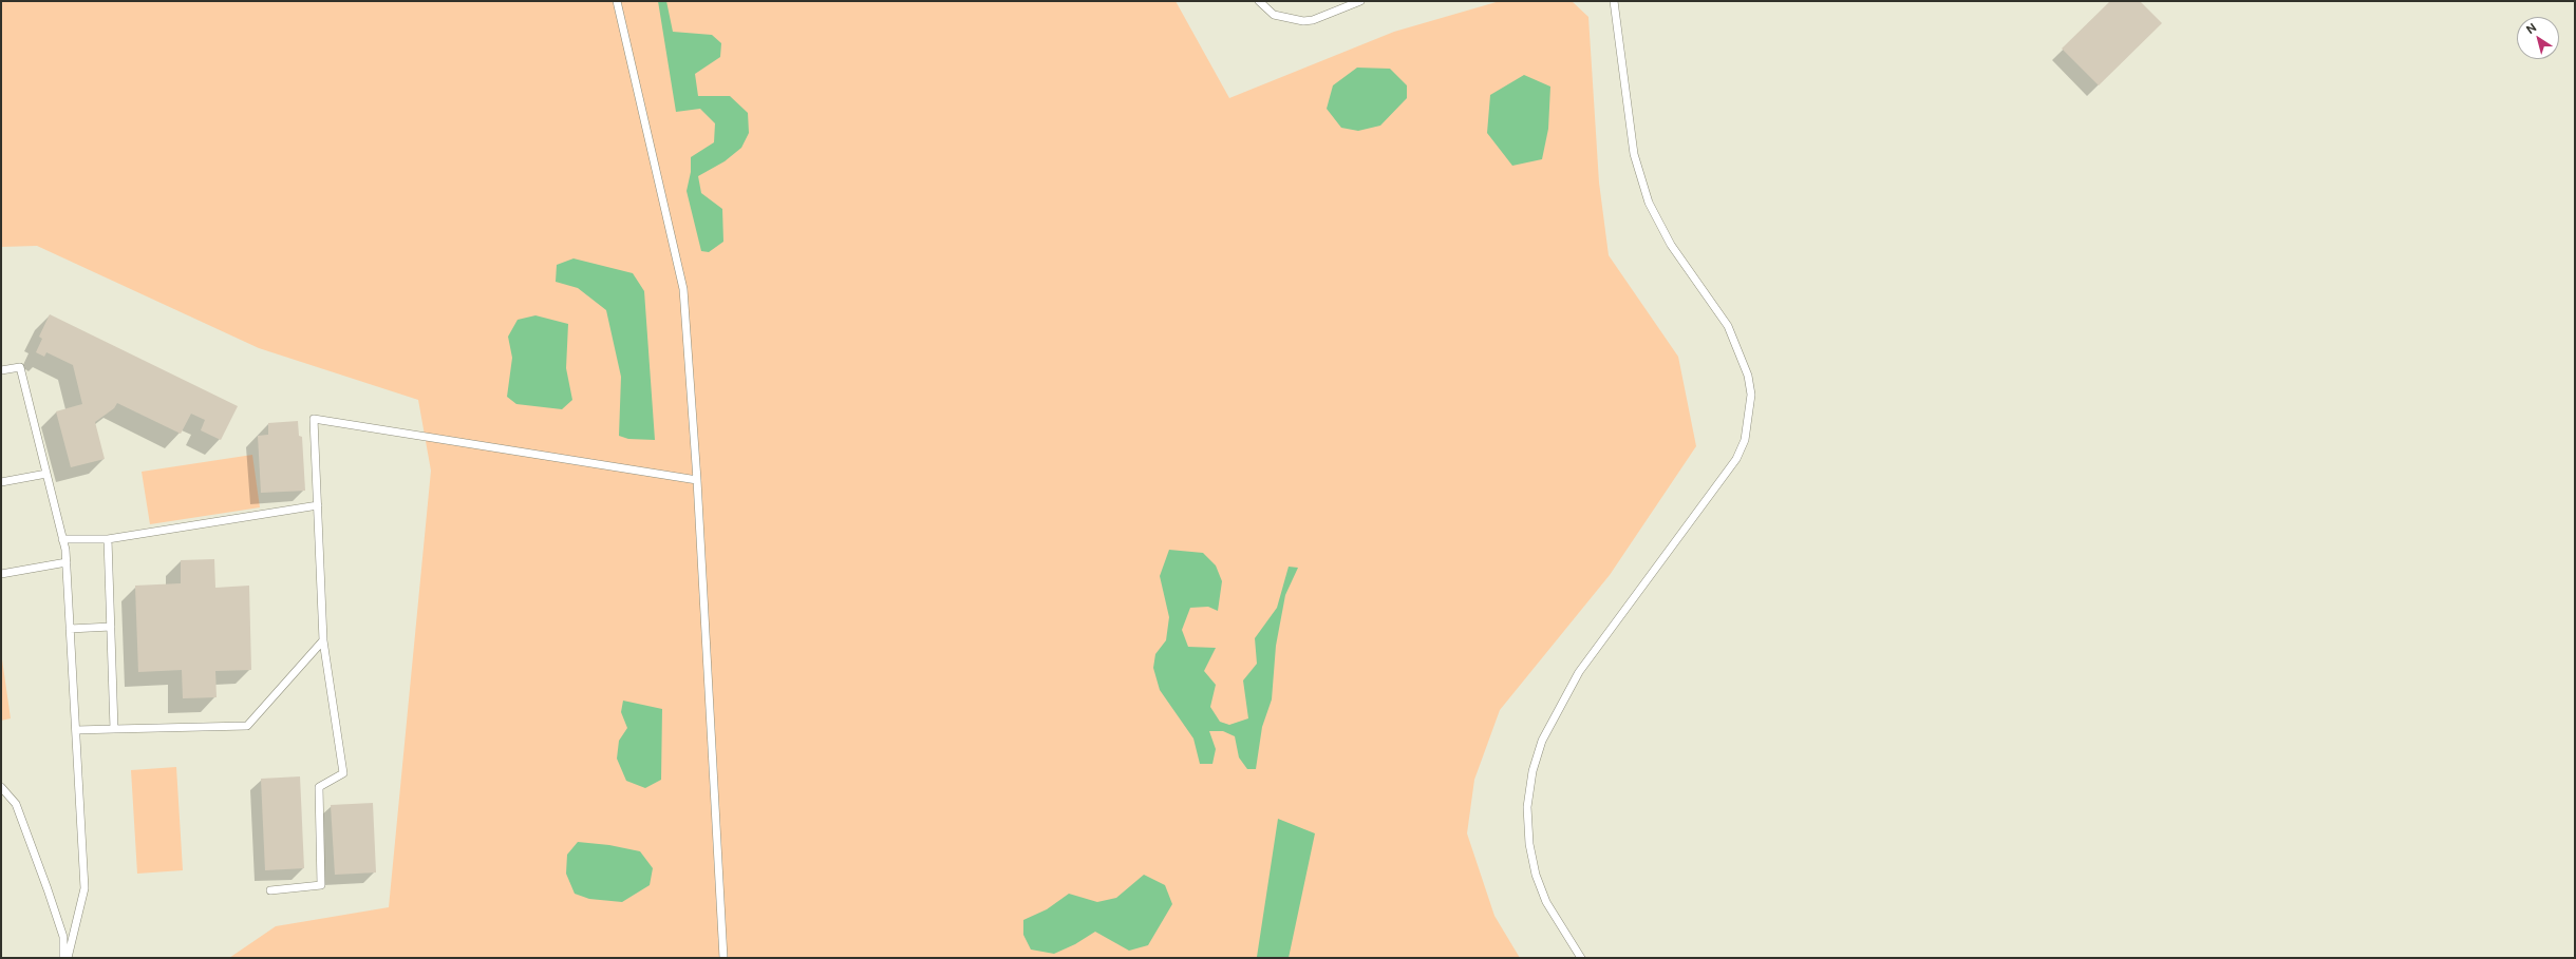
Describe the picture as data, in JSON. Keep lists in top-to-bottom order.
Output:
{
  "north": "top left"
}
